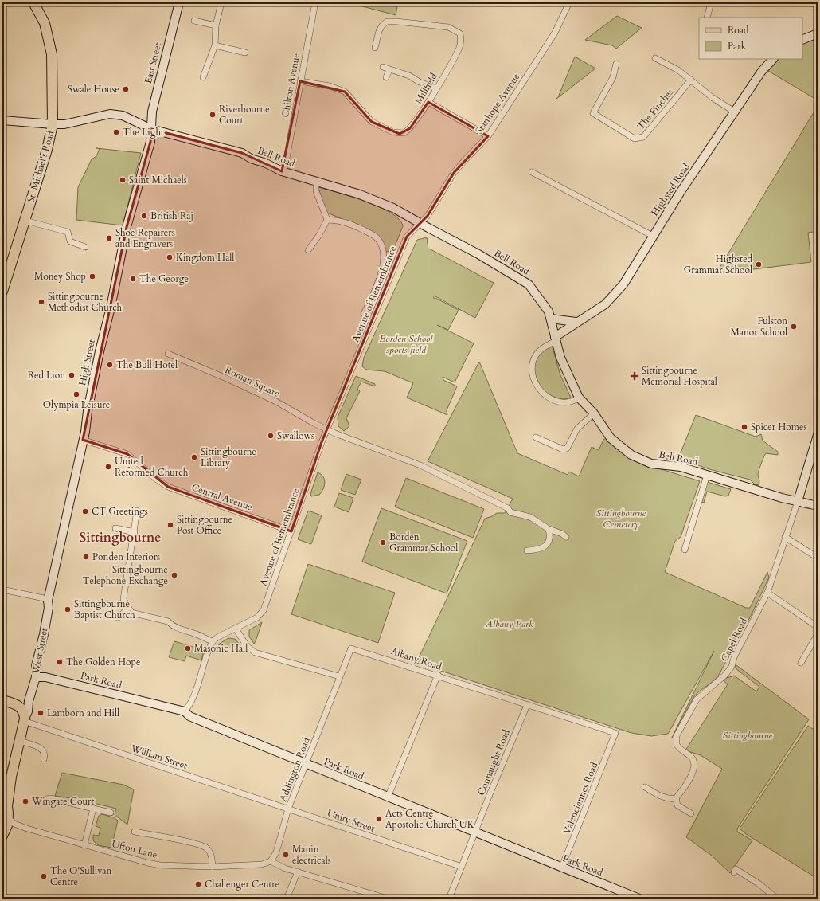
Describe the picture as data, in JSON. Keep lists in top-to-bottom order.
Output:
{
  "streets": {
    "main road": ["St. Michael's Road", "West Street"],
    "street": [
      "East Street",
      "Chilton Avenue",
      "Millfield",
      "Stanhope Avenue",
      "The Finches",
      "Bell Road",
      "Highsted Road",
      "Avenue of Remembrance",
      "High Street",
      "Roman Square",
      "Central Avenue",
      "Capel Road",
      "Albany Road",
      "Park Road",
      "William Street",
      "Connaught Road",
      "Addington Road",
      "Valenciennes Road",
      "Unity Street",
      "Ufton Lane"
    ]
  },
  "crossings": [
    ["East Street", "Bell Road"],
    ["East Street", "High Street"],
    ["Chilton Avenue", "Millfield"],
    ["Chilton Avenue", "Bell Road"],
    ["Stanhope Avenue", "Bell Road"],
    ["Stanhope Avenue", "Avenue of Remembrance"],
    ["Bell Road", "St. Michael's Road"],
    ["Bell Road", "Highsted Road"],
    ["Bell Road", "Avenue of Remembrance"],
    ["Bell Road", "High Street"],
    ["Bell Road", "Capel Road"],
    ["Avenue of Remembrance", "Roman Square"],
    ["Avenue of Remembrance", "Central Avenue"],
    ["High Street", "Central Avenue"],
    ["High Street", "West Street"],
    ["West Street", "Park Road"],
    ["West Street", "William Street"],
    ["West Street", "Ufton Lane"],
    ["Albany Road", "Connaught Road"],
    ["Albany Road", "Addington Road"],
    ["Albany Road", "Valenciennes Road"],
    ["Park Road", "Connaught Road"],
    ["Park Road", "Addington Road"],
    ["Park Road", "Valenciennes Road"],
    ["William Street", "Addington Road"],
    ["William Street", "Unity Street"],
    ["Connaught Road", "Unity Street"],
    ["Addington Road", "Unity Street"],
    ["Addington Road", "Ufton Lane"]
  ],
  "districts": ["Sittingbourne"],
  "parks": [
    "Borden School sports field",
    "Sittingbourne Cemetery",
    "Albany Park",
    "Sittingbourne"
  ],
  "places": {
    "other": [
      "Swale House",
      "Riverbourne Court",
      "The Light",
      "Saint Michaels",
      "British Raj",
      "Shoe Repairers and Engravers",
      "Kingdom Hall",
      "Highsted Grammar School",
      "Money Shop",
      "The George",
      "Sittingbourne Methodist Church",
      "Fulston Manor School",
      "The Bull Hotel",
      "Red Lion",
      "Olympia Leisure",
      "Spicer Homes",
      "Swallows",
      "Sittingbourne Library",
      "United Reformed Church",
      "CT Greetings",
      "Sittingbourne Post Office",
      "Borden Grammar School",
      "Ponden Interiors",
      "Sittingbourne Telephone Exchange",
      "Sittingbourne Baptist Church",
      "Masonic Hall",
      "The Golden Hope",
      "Lamborn and Hill",
      "Wingate Court",
      "Acts Centre Apostolic Church UK",
      "Manin electricals",
      "The O'Sullivan Centre",
      "Challenger Centre"
    ],
    "health": ["Sittingbourne Memorial Hospital"]
  },
  "legend": ["Road", "Park"]
}
